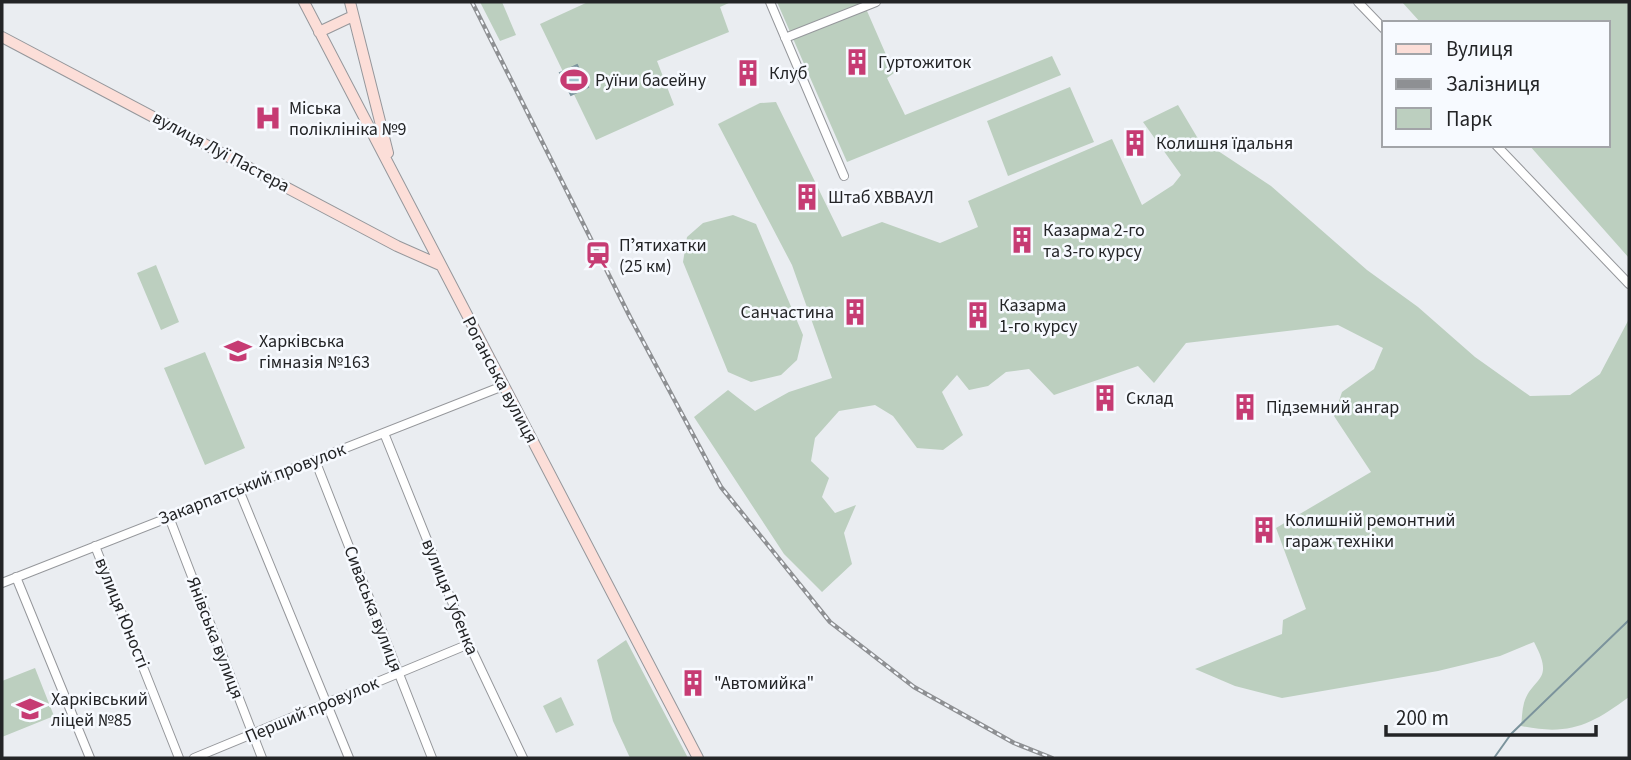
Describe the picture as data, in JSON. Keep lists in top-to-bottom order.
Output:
{
  "streets": {
    "main road": ["вулиця Луї Пастера", "Роганська вулиця"],
    "street": [
      "Закарпатський провулок",
      "вулиця Губенка",
      "Сиваська вулиця",
      "вулиця Юності",
      "Янівська вулиця",
      "Перший провулок"
    ]
  },
  "crossings": [
    ["вулиця Луї Пастера", "Роганська вулиця"],
    ["Роганська вулиця", "Закарпатський провулок"],
    ["Закарпатський провулок", "вулиця Губенка"],
    ["Закарпатський провулок", "Сиваська вулиця"],
    ["Закарпатський провулок", "вулиця Юності"],
    ["Закарпатський провулок", "Янівська вулиця"],
    ["вулиця Губенка", "Перший провулок"],
    ["Сиваська вулиця", "Перший провулок"],
    ["Янівська вулиця", "Перший провулок"]
  ],
  "places": {
    "building": [
      "Гуртожиток",
      "Клуб",
      "Колишня їдальня",
      "Штаб ХВВАУЛ",
      "Казарма 2-го та 3-го курсу",
      "Санчастина",
      "Казарма 1-го курсу",
      "Склад",
      "Підземний ангар",
      "Колишній ремонтний гараж техніки",
      "\"Автомийка\""
    ],
    "sports": ["Руїни басейну"],
    "hospital": ["Міська поліклініка №9"],
    "station": ["Пʼятихатки (25 км)"],
    "school or university": ["Харківська гімназія №163", "Харківський ліцей №85"]
  },
  "legend": ["Вулиця", "Залізниця", "Парк"],
  "scale_bar": "200 m"
}
